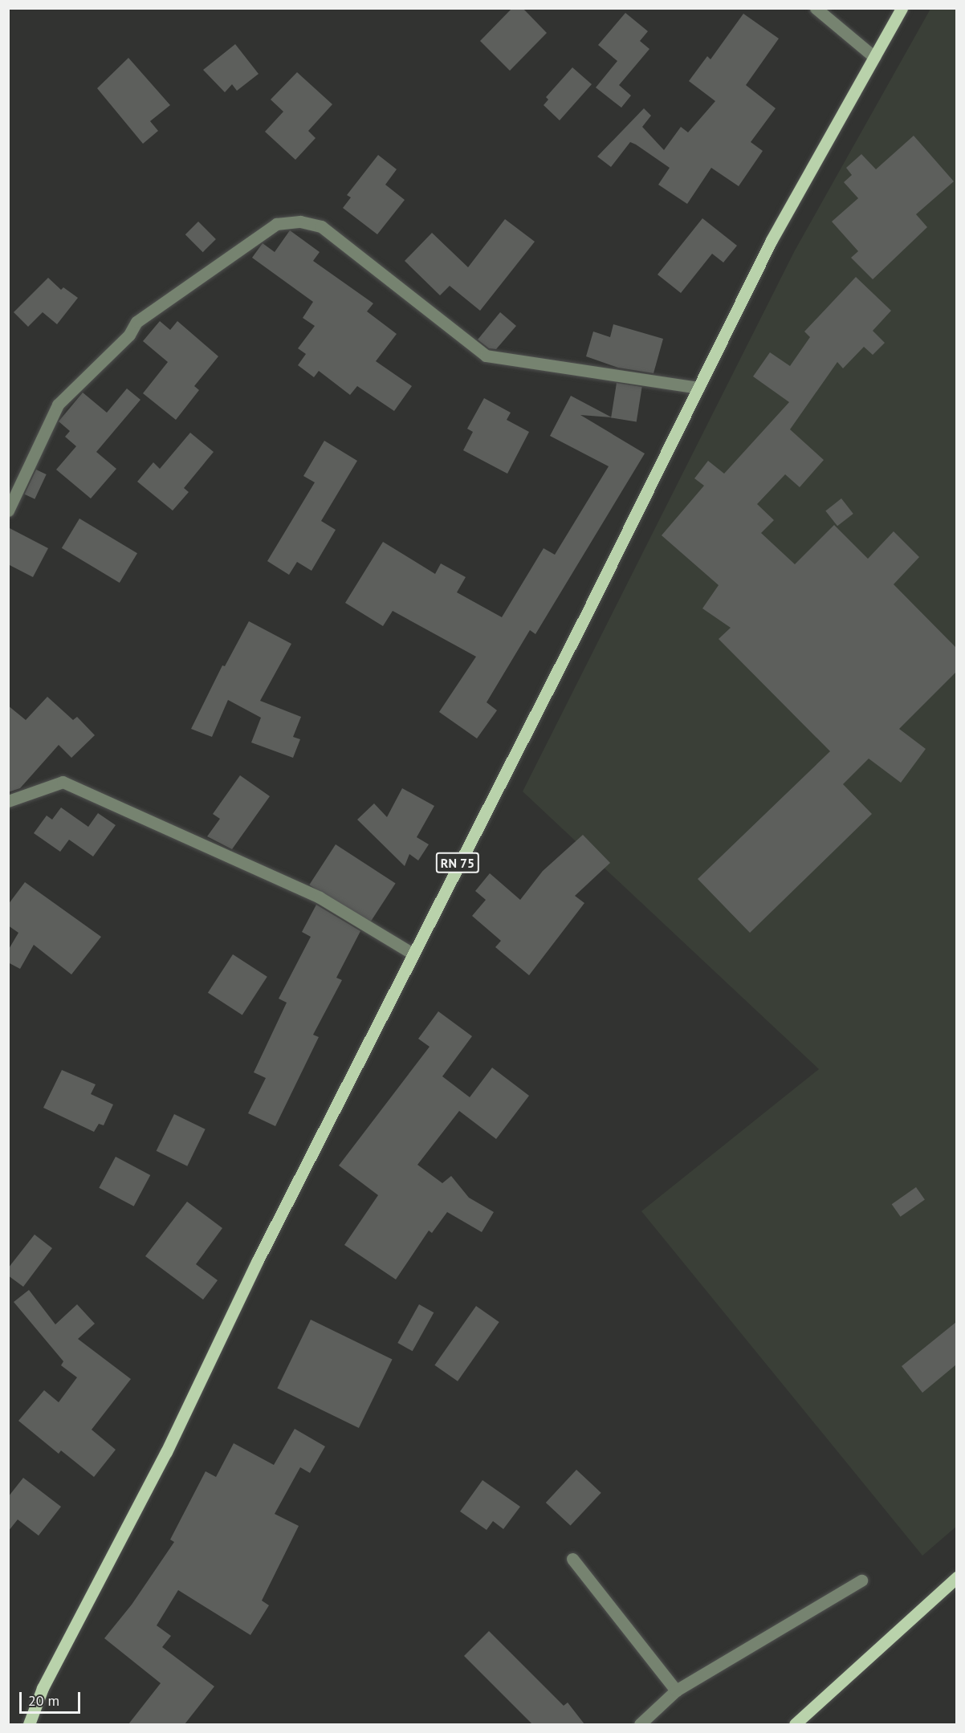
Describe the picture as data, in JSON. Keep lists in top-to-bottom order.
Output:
{
  "streets": {
    "main road": ["RN 75"]
  },
  "scale_bar": "20 m"
}
